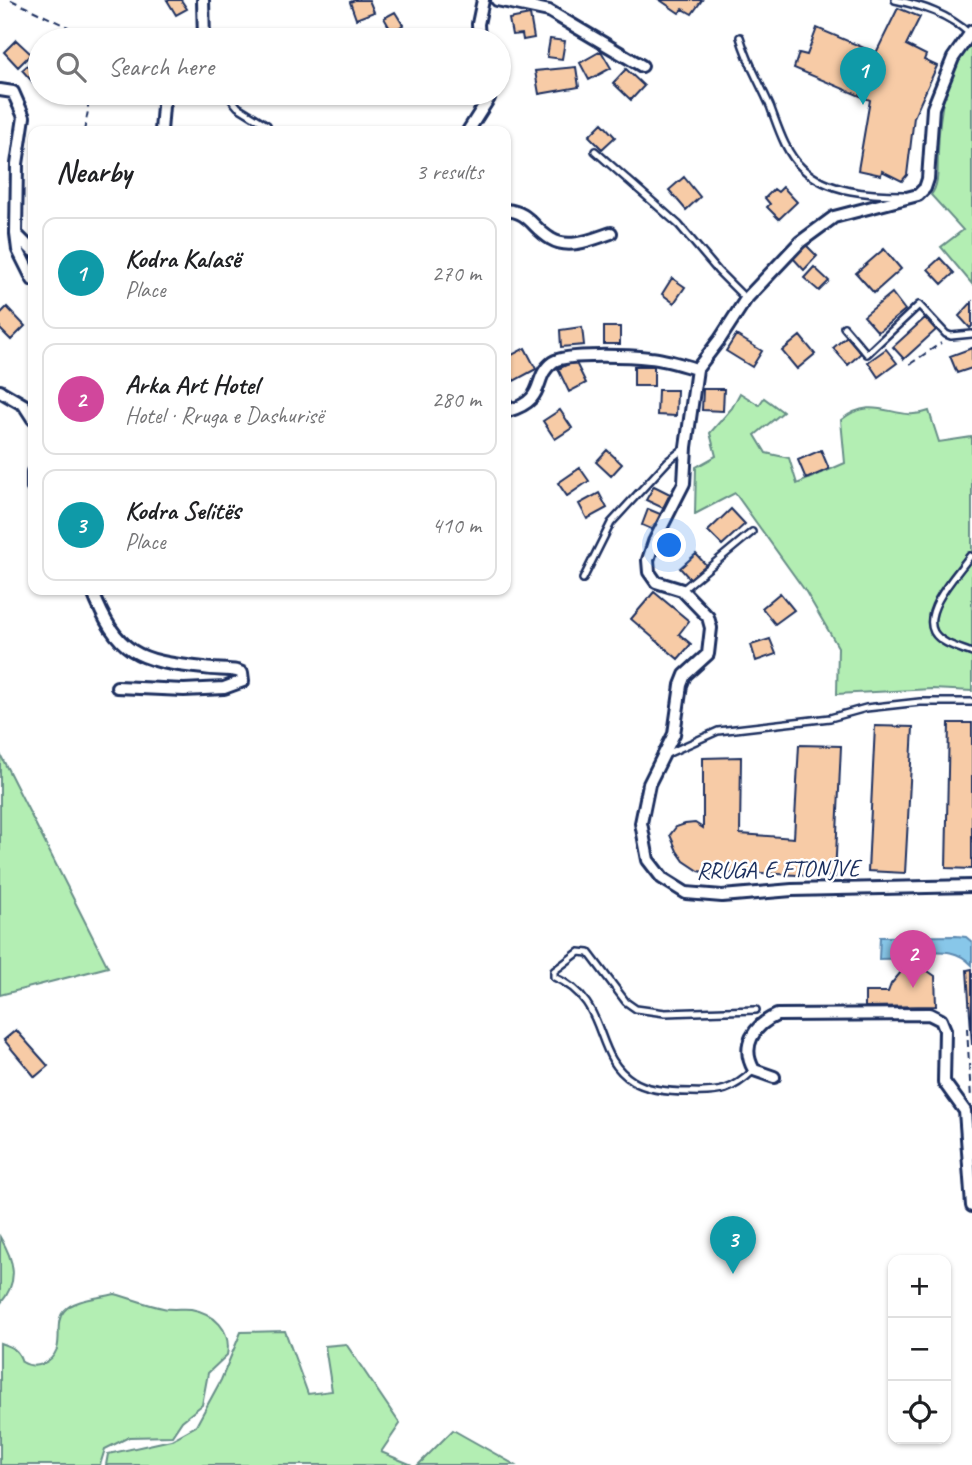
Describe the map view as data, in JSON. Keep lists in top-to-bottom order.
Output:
{
  "streets": {
    "street": ["RRUGA E FTONJVE"]
  },
  "page": {
    "search": "Search here",
    "pins": ["1", "2", "3"],
    "heading": ["Nearby", "3 results"],
    "list": [
      {
        "mark": "1",
        "name": "Kodra Kalasë",
        "note": "Place",
        "value": "270 m"
      },
      {
        "mark": "2",
        "name": "Arka Art Hotel",
        "note": "Hotel · Rruga e Dashurisë",
        "value": "280 m"
      },
      {
        "mark": "3",
        "name": "Kodra Selitës",
        "note": "Place",
        "value": "410 m"
      }
    ],
    "map_buttons": ["+", "−"]
  }
}
